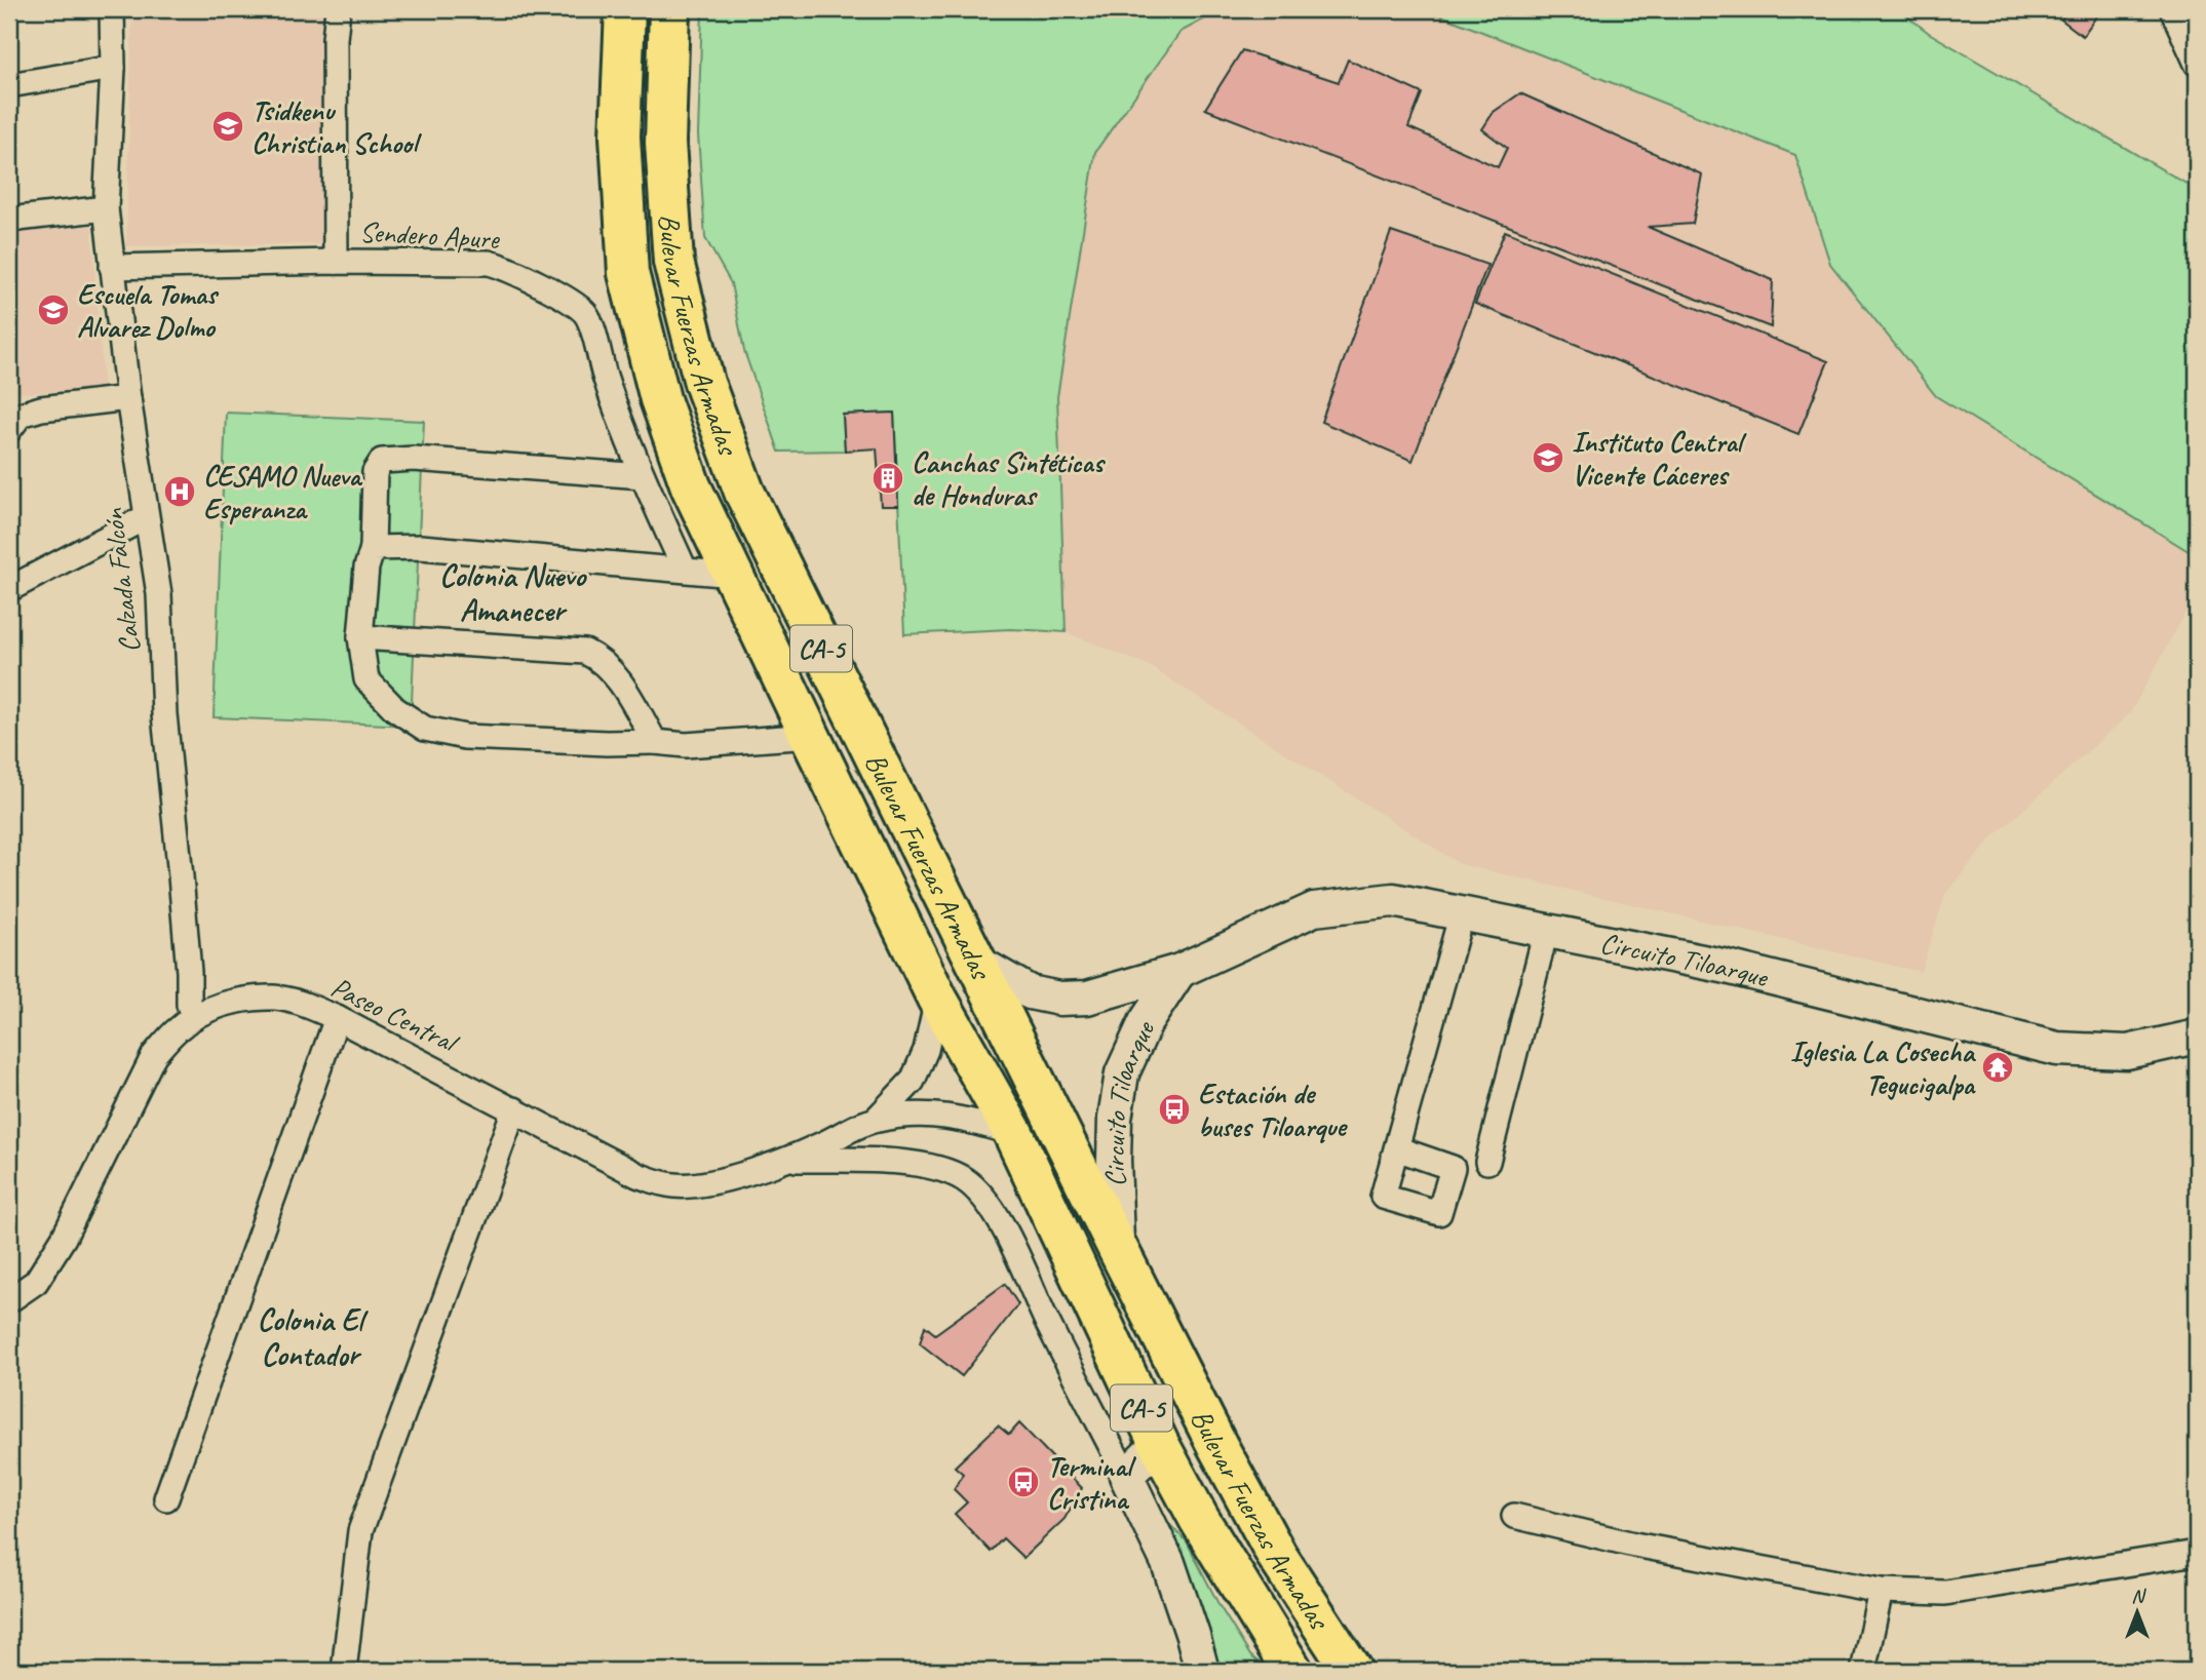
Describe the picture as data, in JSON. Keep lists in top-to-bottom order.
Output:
{
  "streets": {
    "highway": ["Bulevar Fuerzas Armadas", "CA-5"],
    "street": [
      "Sendero Apure",
      "Calzada Falcón",
      "Circuito Tiloarque",
      "Paseo Central"
    ]
  },
  "crossings": [
    ["Sendero Apure", "Calzada Falcón"],
    ["Bulevar Fuerzas Armadas", "Circuito Tiloarque"],
    ["Bulevar Fuerzas Armadas", "Paseo Central"],
    ["Calzada Falcón", "Paseo Central"]
  ],
  "districts": ["Colonia Nuevo Amanecer", "Colonia El Contador"],
  "places": {
    "school or university": ["Tsidkenu Christian School", "Escuela Tomas Alvarez Dolmo", "Instituto Central Vicente Cáceres"],
    "building": ["Canchas Sintéticas de Honduras"],
    "hospital": ["CESAMO Nueva Esperanza"],
    "temple": ["Iglesia La Cosecha Tegucigalpa"],
    "bus stop": ["Estación de buses Tiloarque", "Terminal Cristina"]
  },
  "north": "top"
}
